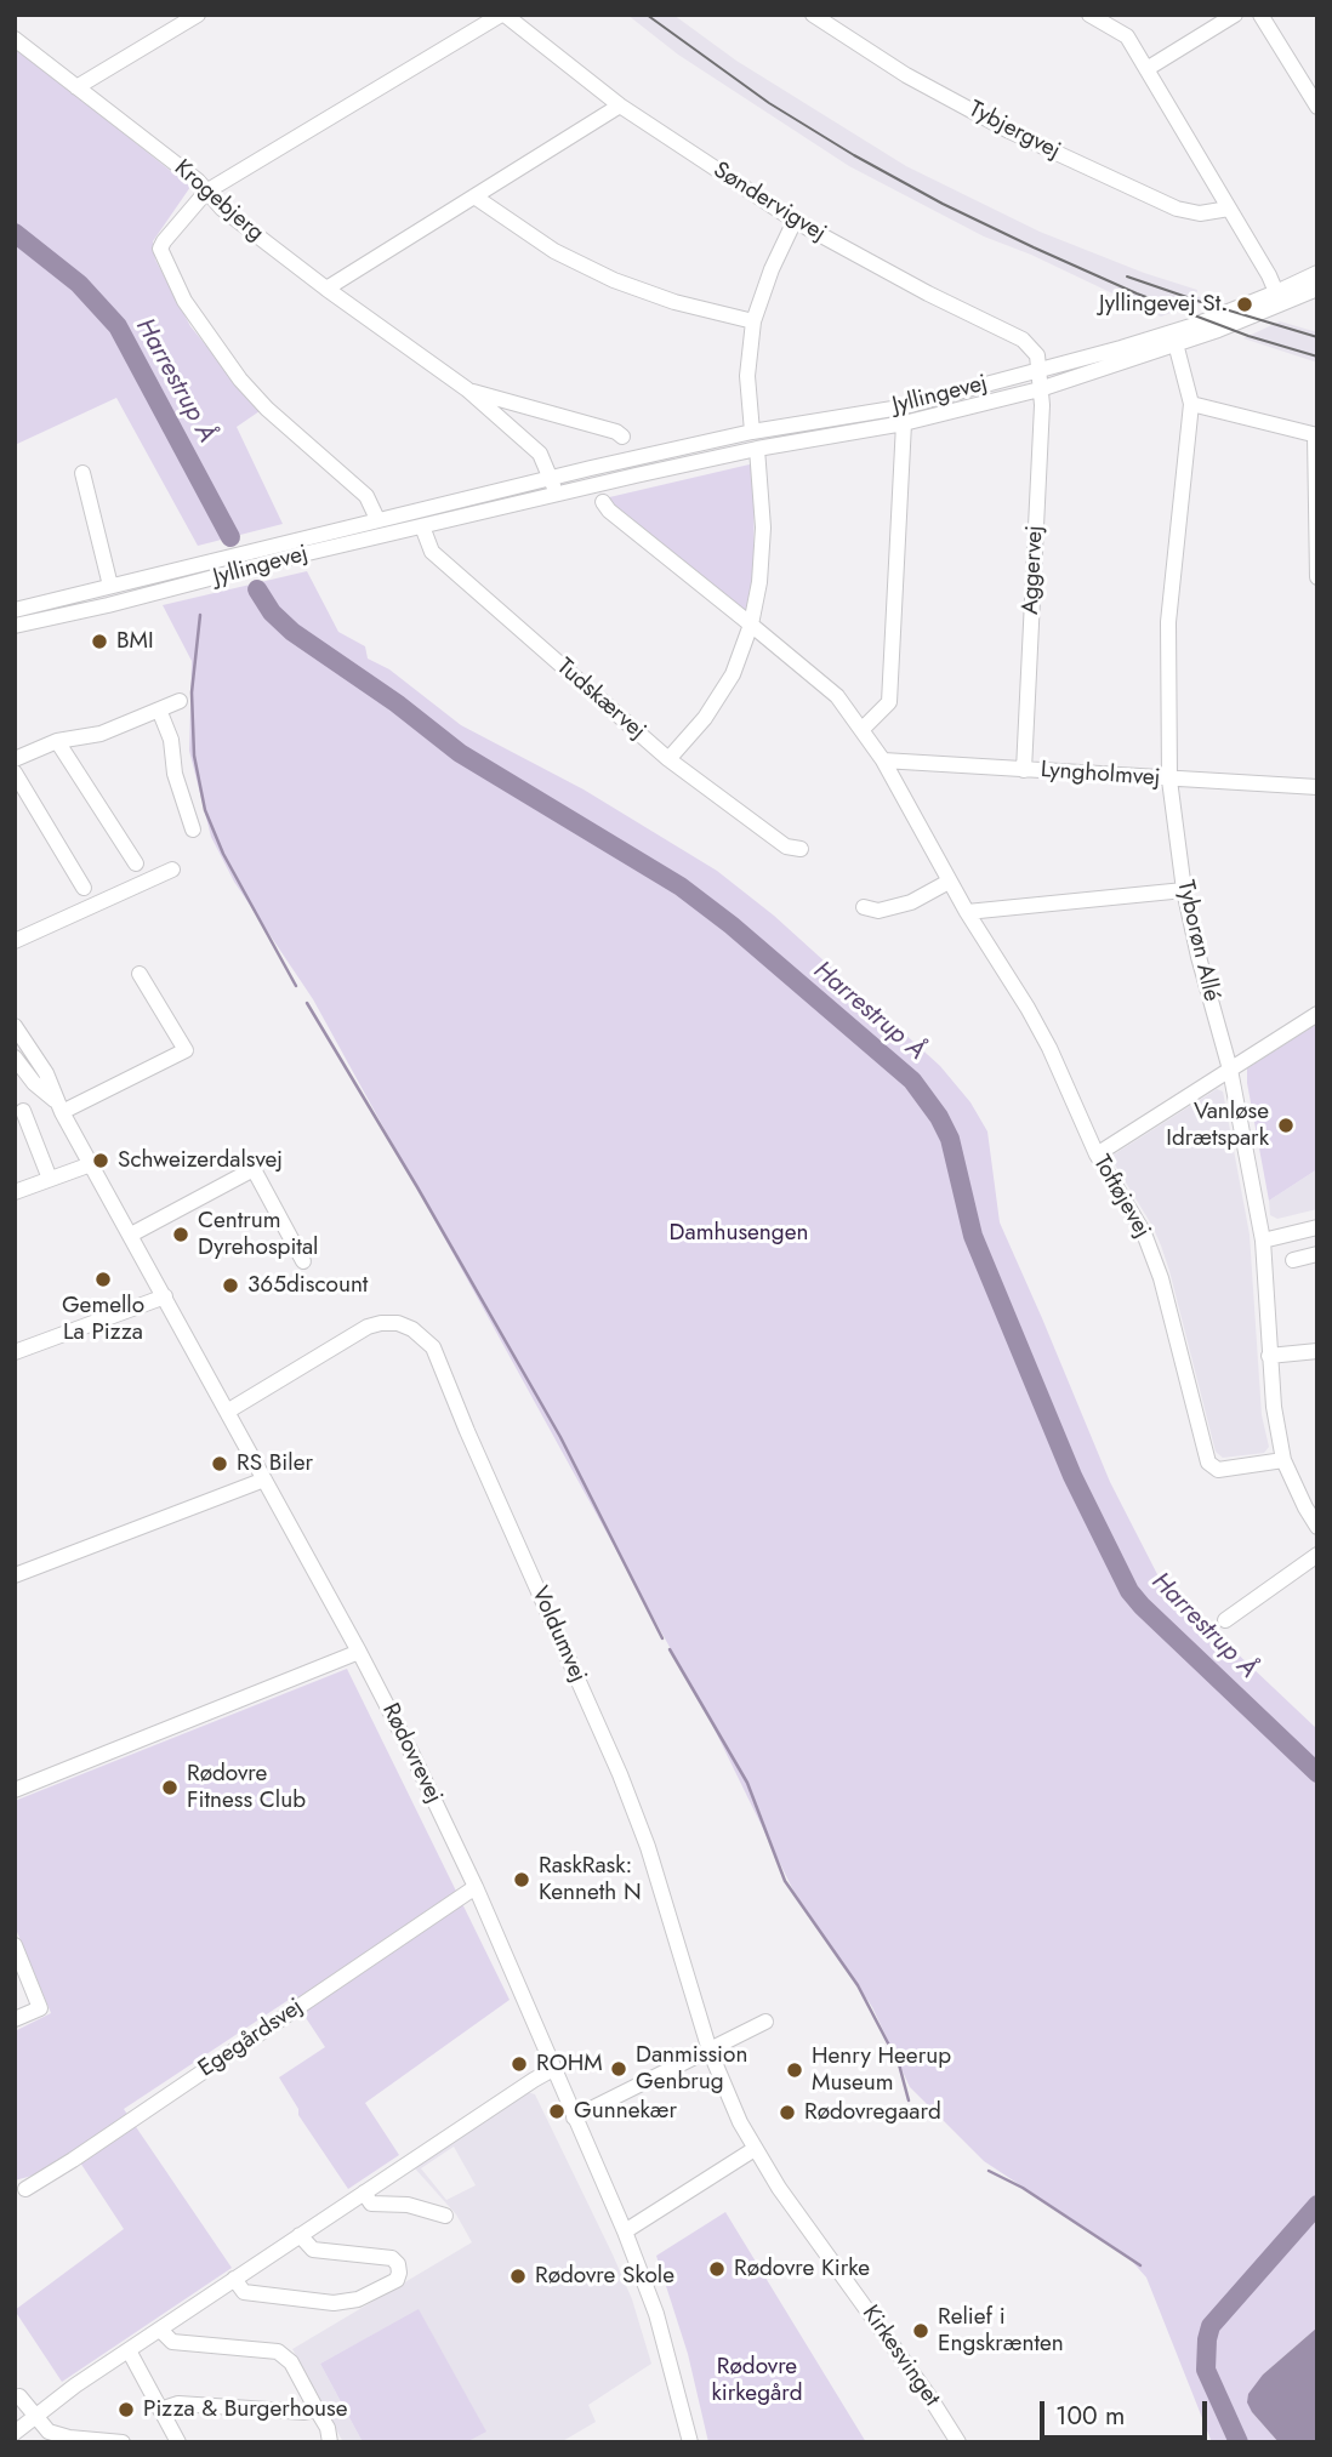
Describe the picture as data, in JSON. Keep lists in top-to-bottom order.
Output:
{
  "streets": {
    "street": [
      "Tybjergvej",
      "Krogebjerg",
      "Søndervigvej",
      "Jyllingevej",
      "Aggervej",
      "Tudskærvej",
      "Lyngholmvej",
      "Tyborøn Allé",
      "Toftøjevej",
      "Voldumvej",
      "Rødovrevej",
      "Egegårdsvej",
      "Kirkesvinget"
    ]
  },
  "crossings": [
    ["Krogebjerg", "Jyllingevej"],
    ["Søndervigvej", "Jyllingevej"],
    ["Søndervigvej", "Aggervej"],
    ["Jyllingevej", "Aggervej"],
    ["Jyllingevej", "Tudskærvej"],
    ["Jyllingevej", "Tyborøn Allé"],
    ["Aggervej", "Lyngholmvej"],
    ["Lyngholmvej", "Tyborøn Allé"],
    ["Lyngholmvej", "Toftøjevej"],
    ["Tyborøn Allé", "Toftøjevej"],
    ["Voldumvej", "Rødovrevej"],
    ["Voldumvej", "Kirkesvinget"],
    ["Rødovrevej", "Egegårdsvej"]
  ],
  "water": ["Harrestrup Å"],
  "parks": ["Damhusengen", "Rødovre kirkegård"],
  "places": [
    "Jyllingevej St.",
    "BMI",
    "Vanløse Idrætspark",
    "Schweizerdalsvej",
    "Centrum Dyrehospital",
    "Gemello La Pizza",
    "365discount",
    "RS Biler",
    "Rødovre Fitness Club",
    "RaskRask: Kenneth N",
    "ROHM",
    "Danmission Genbrug",
    "Henry Heerup Museum",
    "Gunnekær",
    "Rødovregaard",
    "Rødovre Kirke",
    "Rødovre Skole",
    "Relief i Engskrænten",
    "Pizza & Burgerhouse"
  ],
  "scale_bar": "100 m"
}
